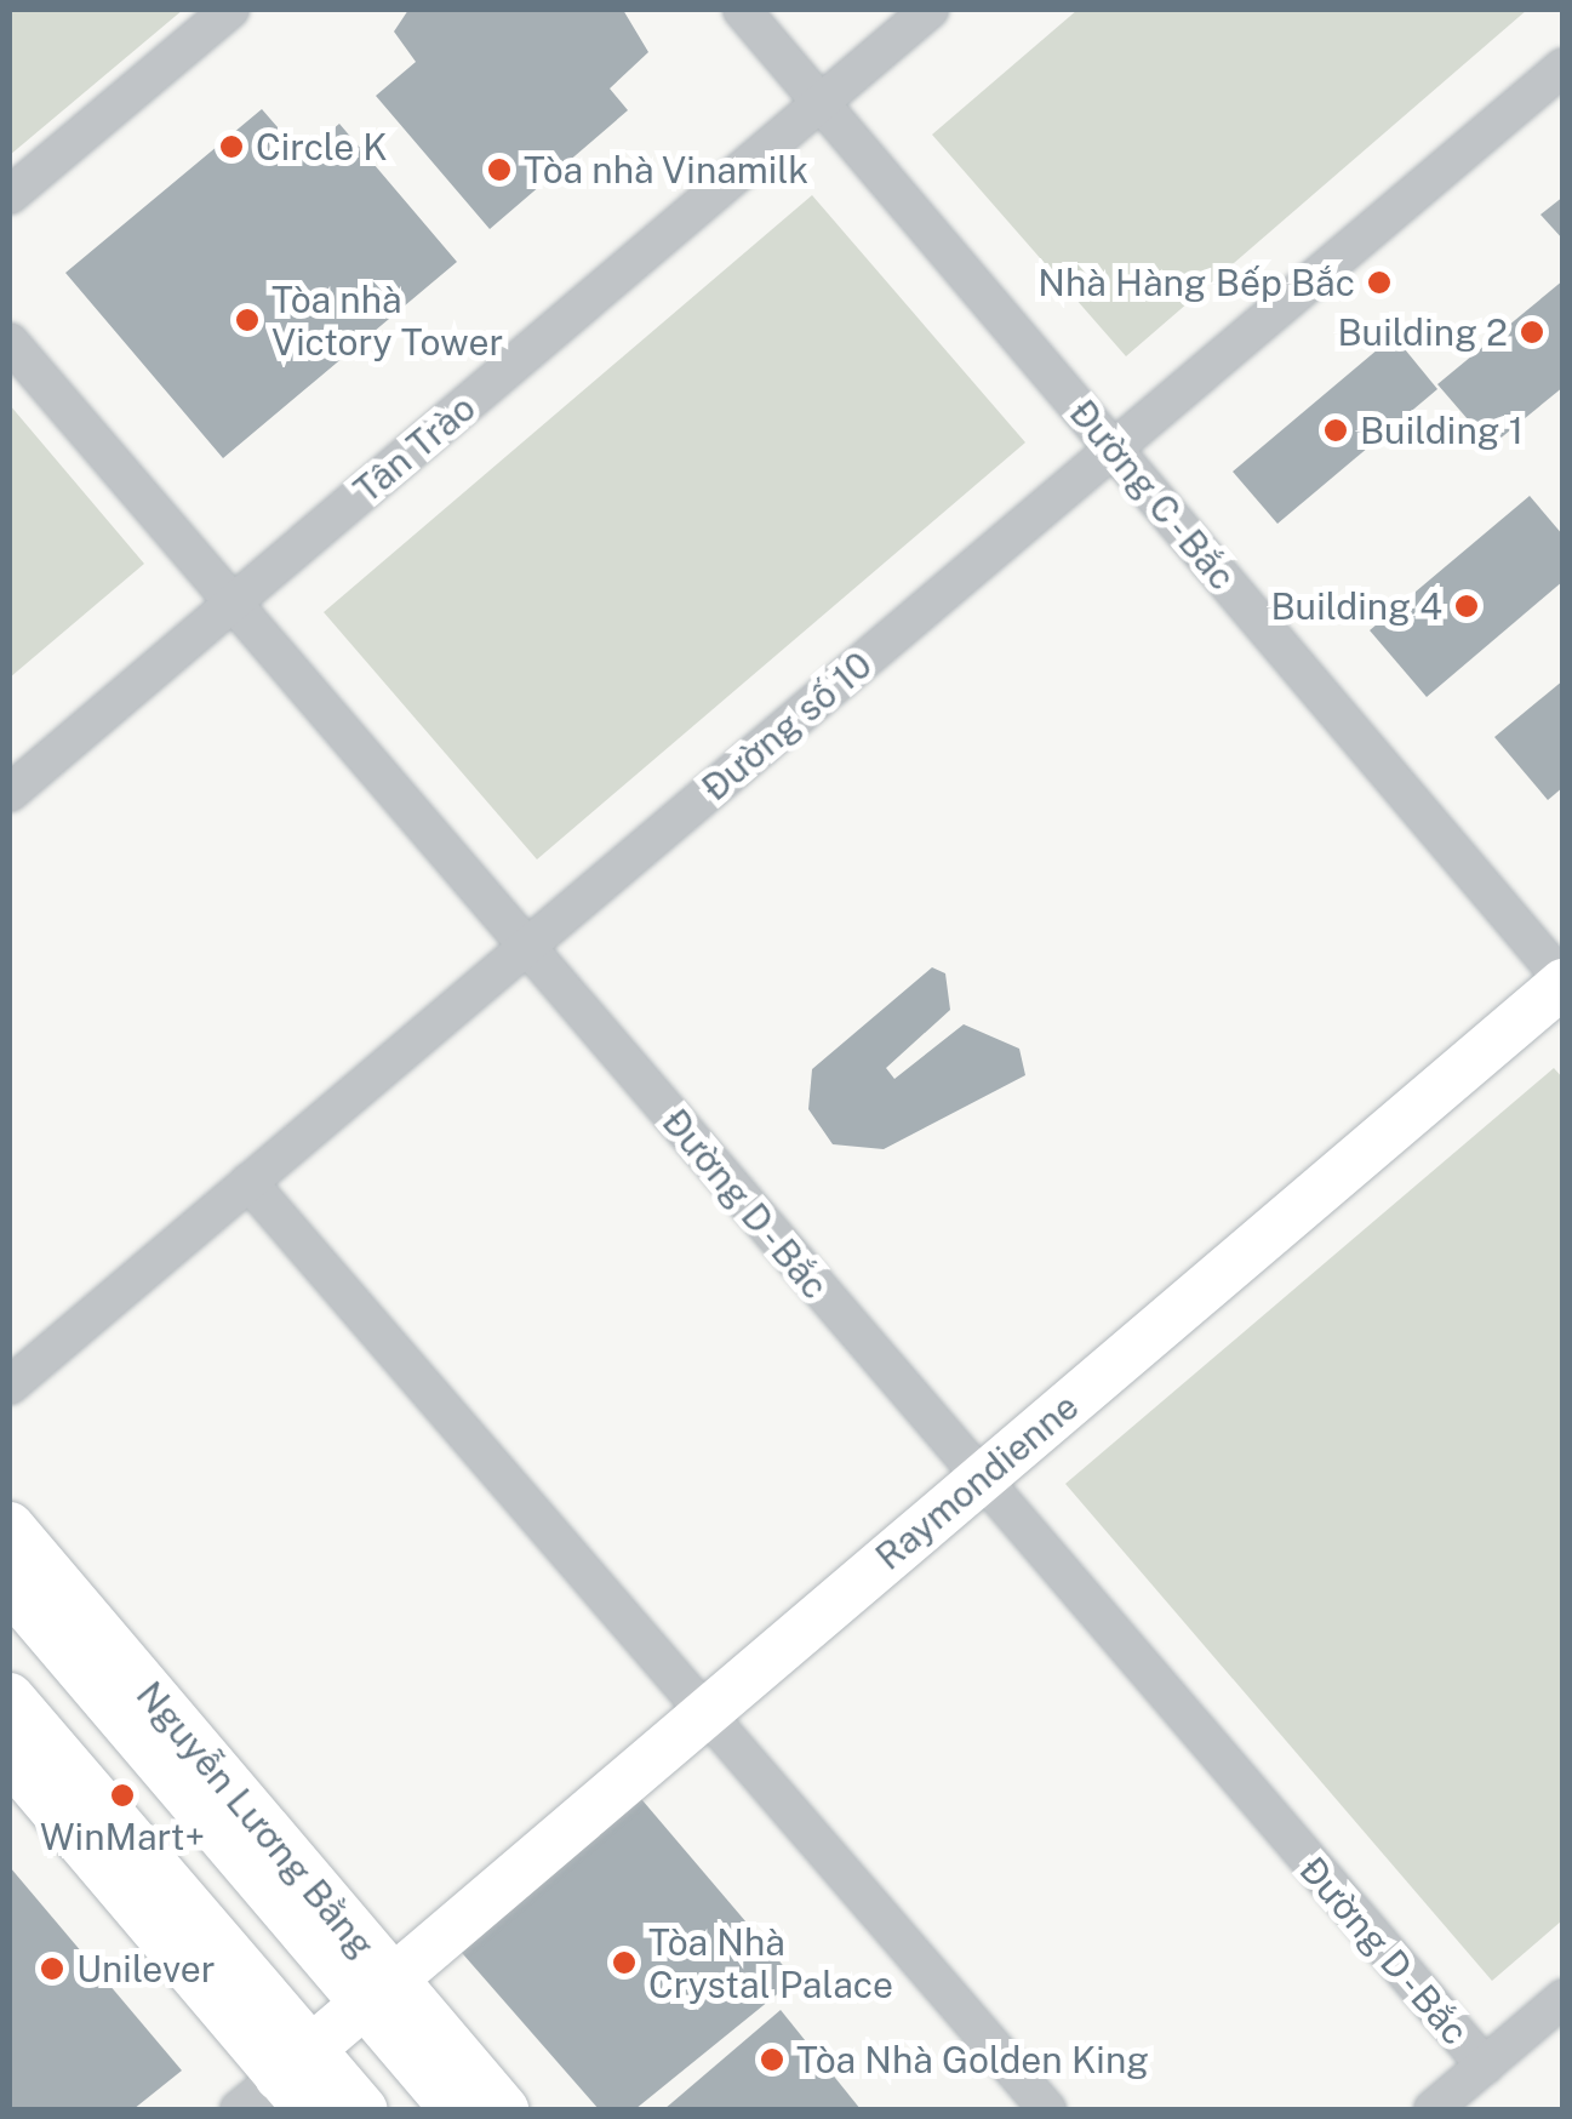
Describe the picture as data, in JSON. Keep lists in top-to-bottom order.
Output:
{
  "streets": {
    "main road": ["Raymondienne", "Nguyễn Lương Bằng"],
    "street": [
      "Tân Trào",
      "Đường C - Bắc",
      "Đường số 10",
      "Đường D - Bắc"
    ]
  },
  "crossings": [
    ["Tân Trào", "Đường C - Bắc"],
    ["Tân Trào", "Đường D - Bắc"],
    ["Đường C - Bắc", "Đường số 10"],
    ["Đường C - Bắc", "Raymondienne"],
    ["Đường số 10", "Đường D - Bắc"],
    ["Đường D - Bắc", "Raymondienne"],
    ["Raymondienne", "Nguyễn Lương Bằng"]
  ],
  "places": [
    "Circle K",
    "Tòa nhà Vinamilk",
    "Nhà Hàng Bếp Bắc",
    "Tòa nhà Victory Tower",
    "Building 2",
    "Building 1",
    "Building 4",
    "WinMart+",
    "Tòa Nhà Crystal Palace",
    "Unilever",
    "Tòa Nhà Golden King"
  ]
}
